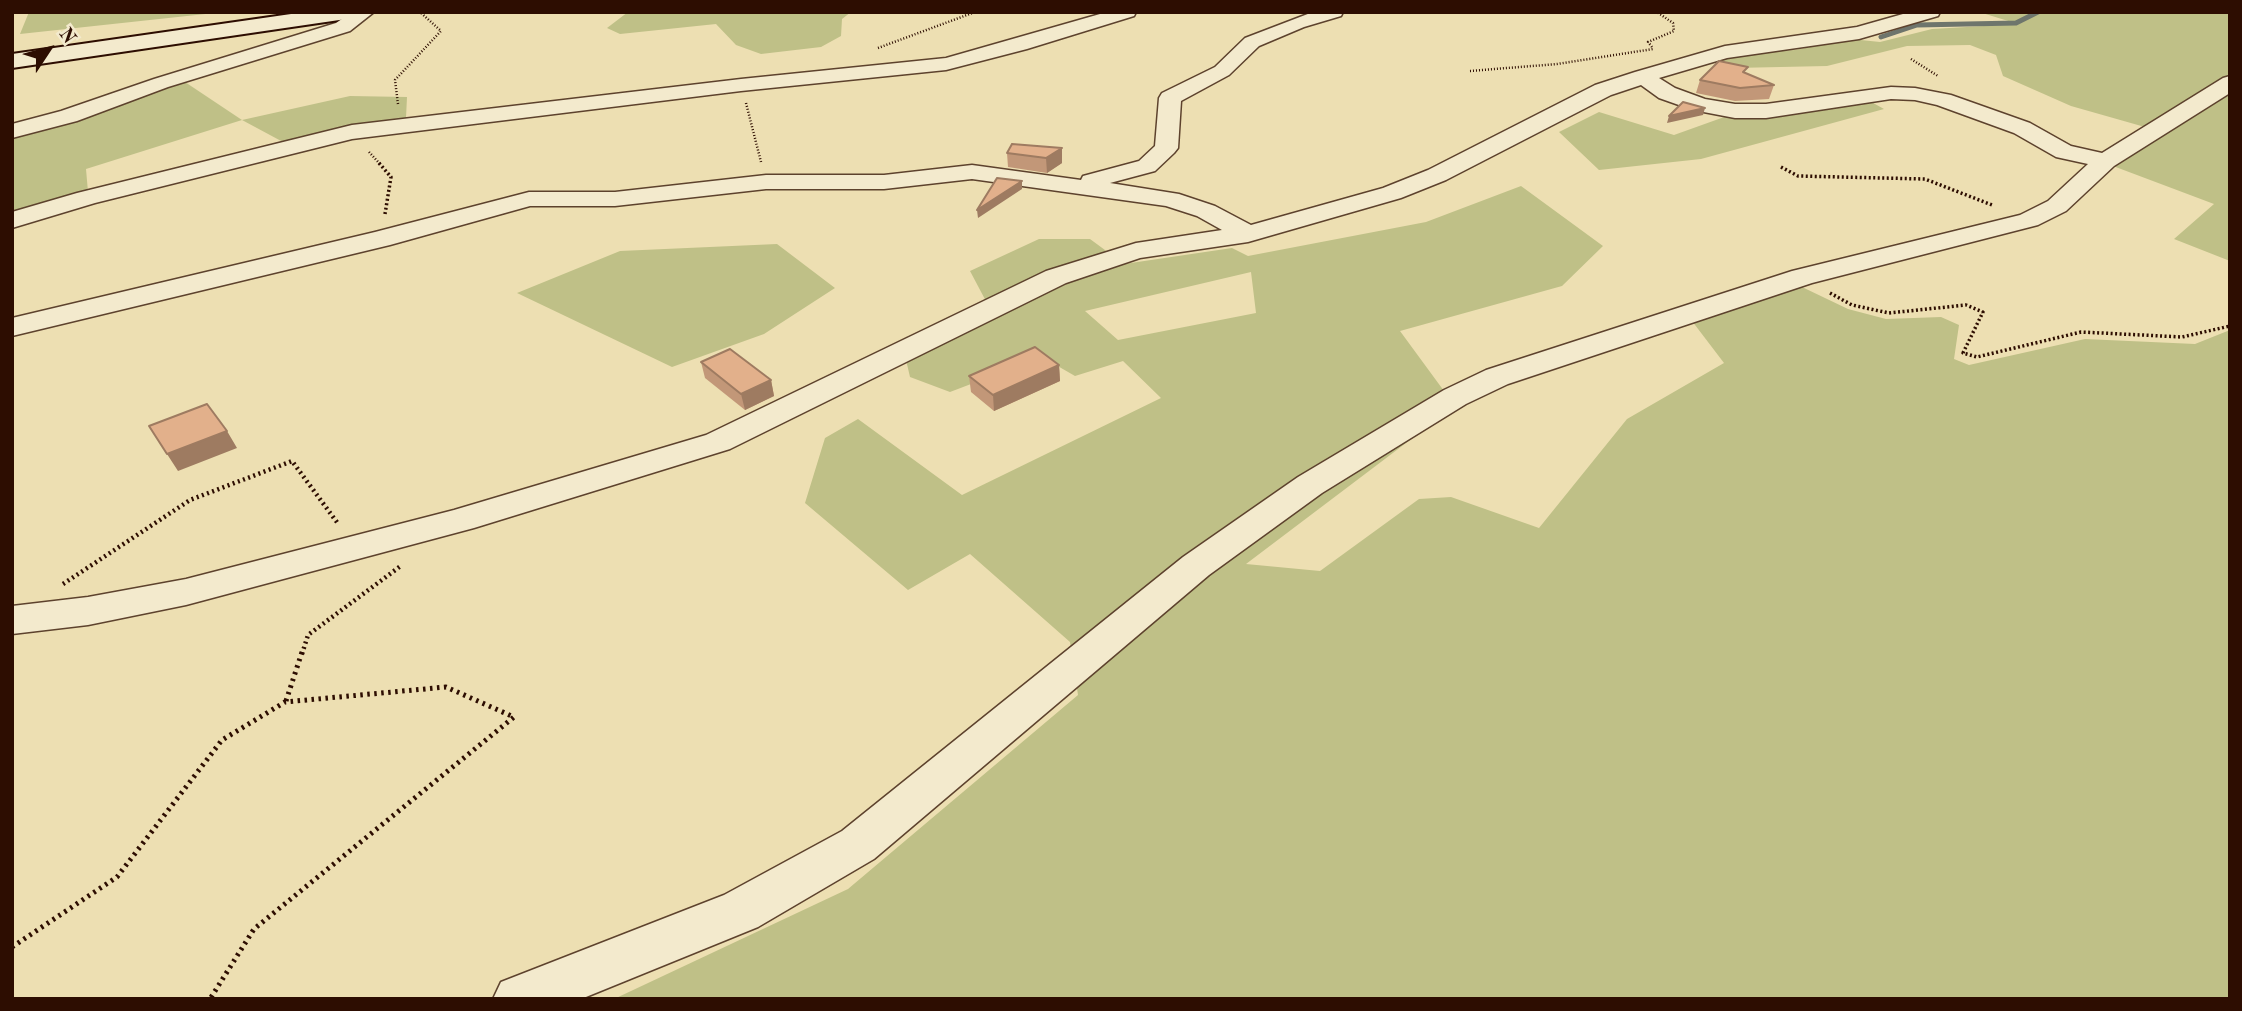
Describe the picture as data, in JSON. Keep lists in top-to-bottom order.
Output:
{
  "north": "top right"
}
